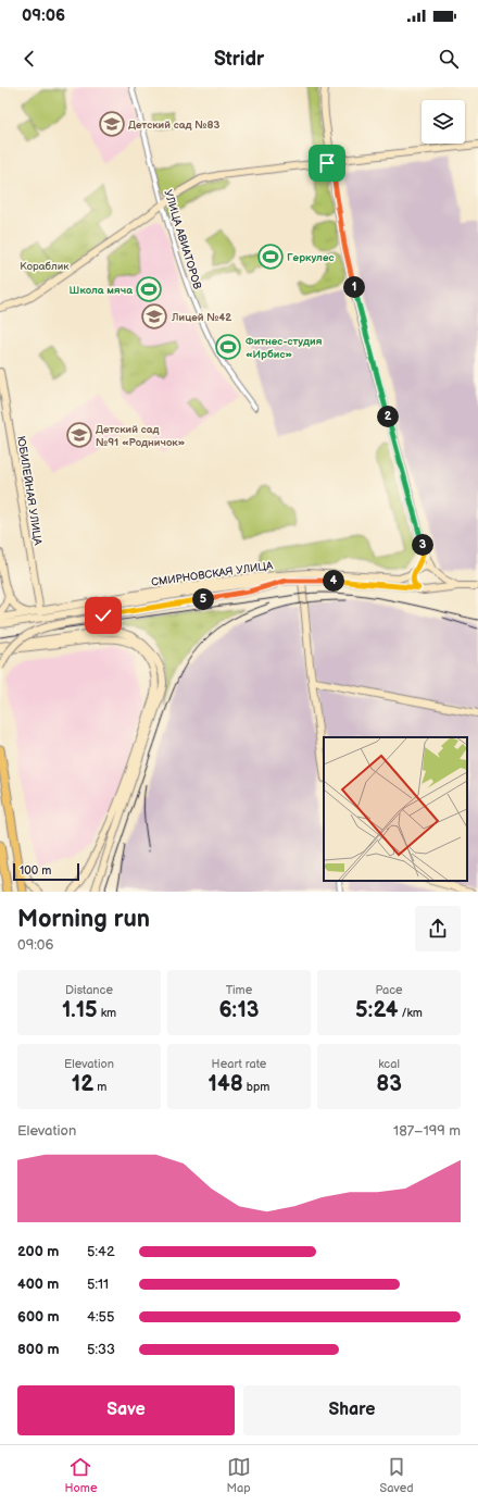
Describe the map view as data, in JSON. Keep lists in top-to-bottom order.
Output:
{
  "streets": {
    "main road": ["ЮБИЛЕЙНАЯ УЛИЦА", "СМИРНОВСКАЯ УЛИЦА"],
    "street": ["УЛИЦА АВИАТОРОВ"]
  },
  "crossings": [
    ["ЮБИЛЕЙНАЯ УЛИЦА", "СМИРНОВСКАЯ УЛИЦА"]
  ],
  "parks": ["Кораблик"],
  "places": {
    "school or university": ["Детский сад №83", "Лицей №42", "Детский сад №91 «Родничок»"],
    "sports": ["Геркулес", "Школа мяча", "Фитнес-студия «Ирбис»"]
  },
  "scale_bar": "100 m",
  "page": {
    "status": "09:06",
    "header": "Stridr",
    "pins": [
      "1",
      "2",
      "3",
      "4",
      "5"
    ],
    "scale": "100 m",
    "heading": ["Morning run", "09:06"],
    "stats": [
      ["Distance", "1.15 km"],
      ["Time", "6:13"],
      ["Pace", "5:24 /km"],
      ["Elevation", "12 m"],
      ["Heart rate", "148 bpm"],
      ["kcal", "83"]
    ],
    "chart": ["Elevation", "187–199 m"],
    "list": [
      {
        "name": "200 m",
        "note": "5:42"
      },
      {
        "name": "400 m",
        "note": "5:11"
      },
      {
        "name": "600 m",
        "note": "4:55"
      },
      {
        "name": "800 m",
        "note": "5:33"
      }
    ],
    "buttons": ["Save", "Share"],
    "tabs": ["Home", "Map", "Saved"]
  }
}
